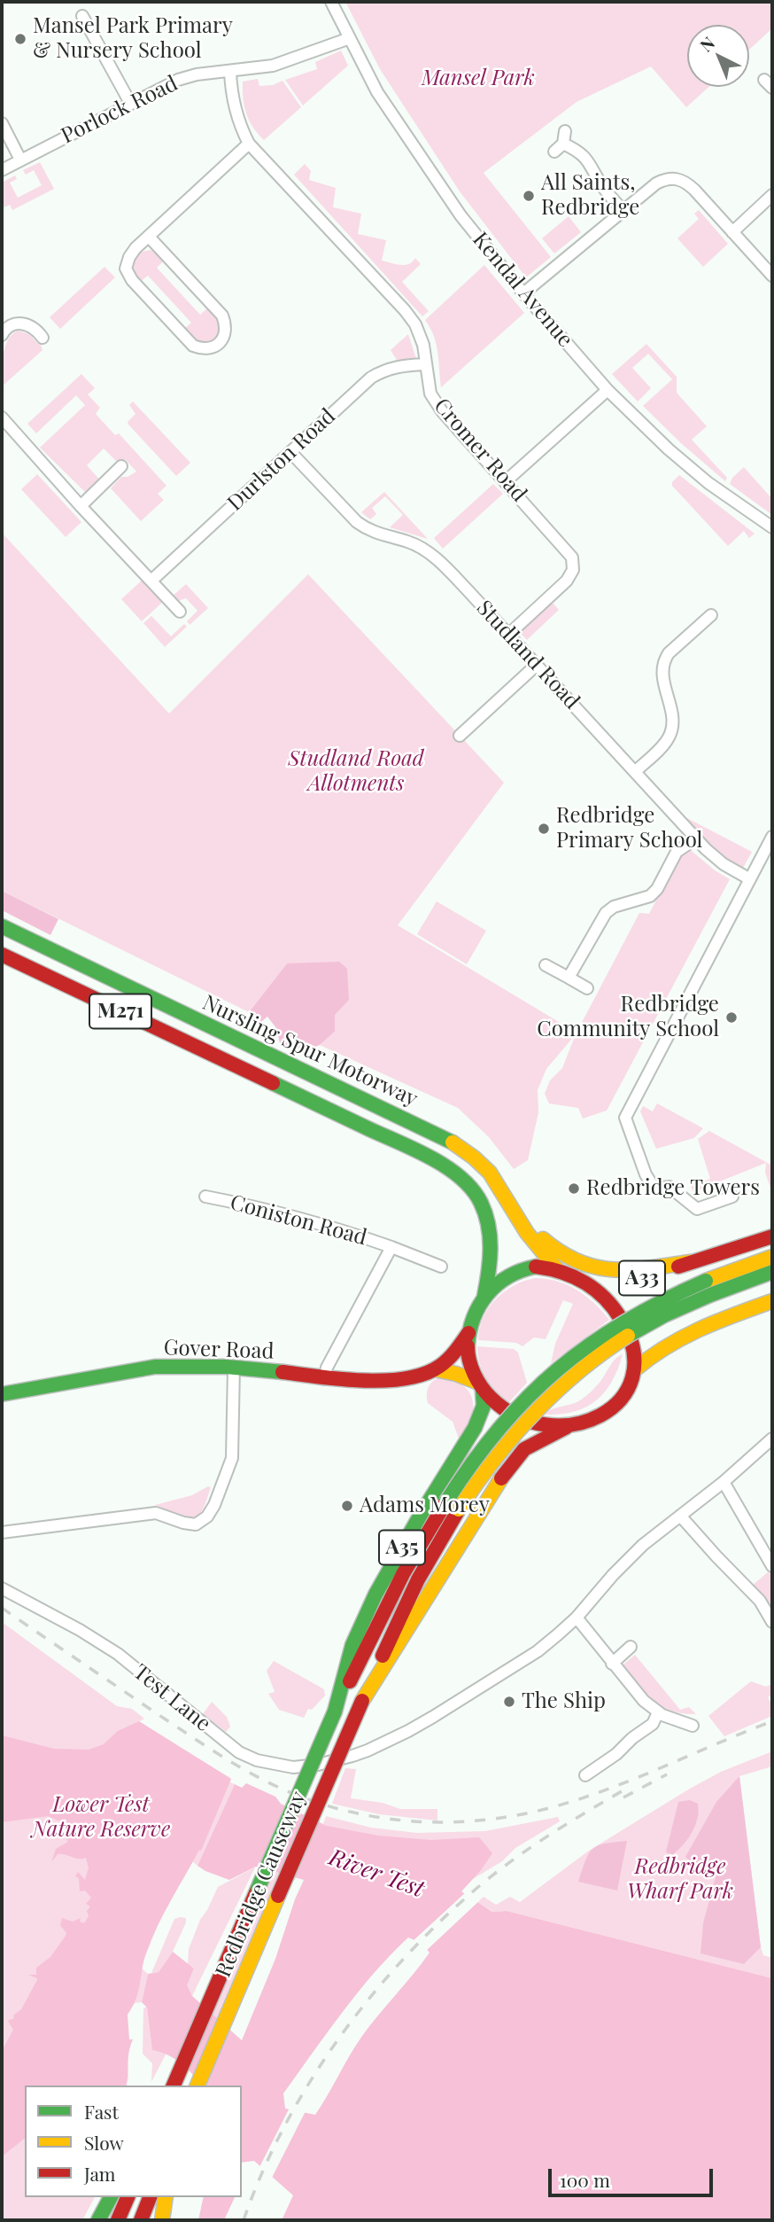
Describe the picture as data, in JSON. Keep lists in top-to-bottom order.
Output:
{
  "streets": {
    "main road": [
      "M271",
      "Nursling Spur Motorway",
      "A33",
      "Gover Road",
      "A35",
      "Redbridge Causeway"
    ],
    "street": [
      "Porlock Road",
      "Kendal Avenue",
      "Cromer Road",
      "Durlston Road",
      "Studland Road",
      "Coniston Road",
      "Test Lane"
    ]
  },
  "crossings": [
    ["Porlock Road", "Kendal Avenue"],
    ["Porlock Road", "Cromer Road"],
    ["Cromer Road", "Durlston Road"],
    ["Cromer Road", "Studland Road"],
    ["Durlston Road", "Studland Road"],
    ["M271", "Nursling Spur Motorway"],
    ["M271", "A33"],
    ["Nursling Spur Motorway", "A33"],
    ["Nursling Spur Motorway", "Gover Road"],
    ["Nursling Spur Motorway", "A35"],
    ["Coniston Road", "Gover Road"],
    ["A33", "Gover Road"],
    ["A33", "A35"],
    ["Gover Road", "A35"],
    ["A35", "Redbridge Causeway"]
  ],
  "water": ["River Test"],
  "parks": [
    "Mansel Park",
    "Studland Road Allotments",
    "Lower Test Nature Reserve",
    "Redbridge Wharf Park"
  ],
  "places": [
    "Mansel Park Primary & Nursery School",
    "All Saints, Redbridge",
    "Redbridge Primary School",
    "Redbridge Community School",
    "Redbridge Towers",
    "Adams Morey",
    "The Ship"
  ],
  "legend": ["Fast", "Slow", "Jam"],
  "scale_bar": "100 m",
  "north": "top left"
}
